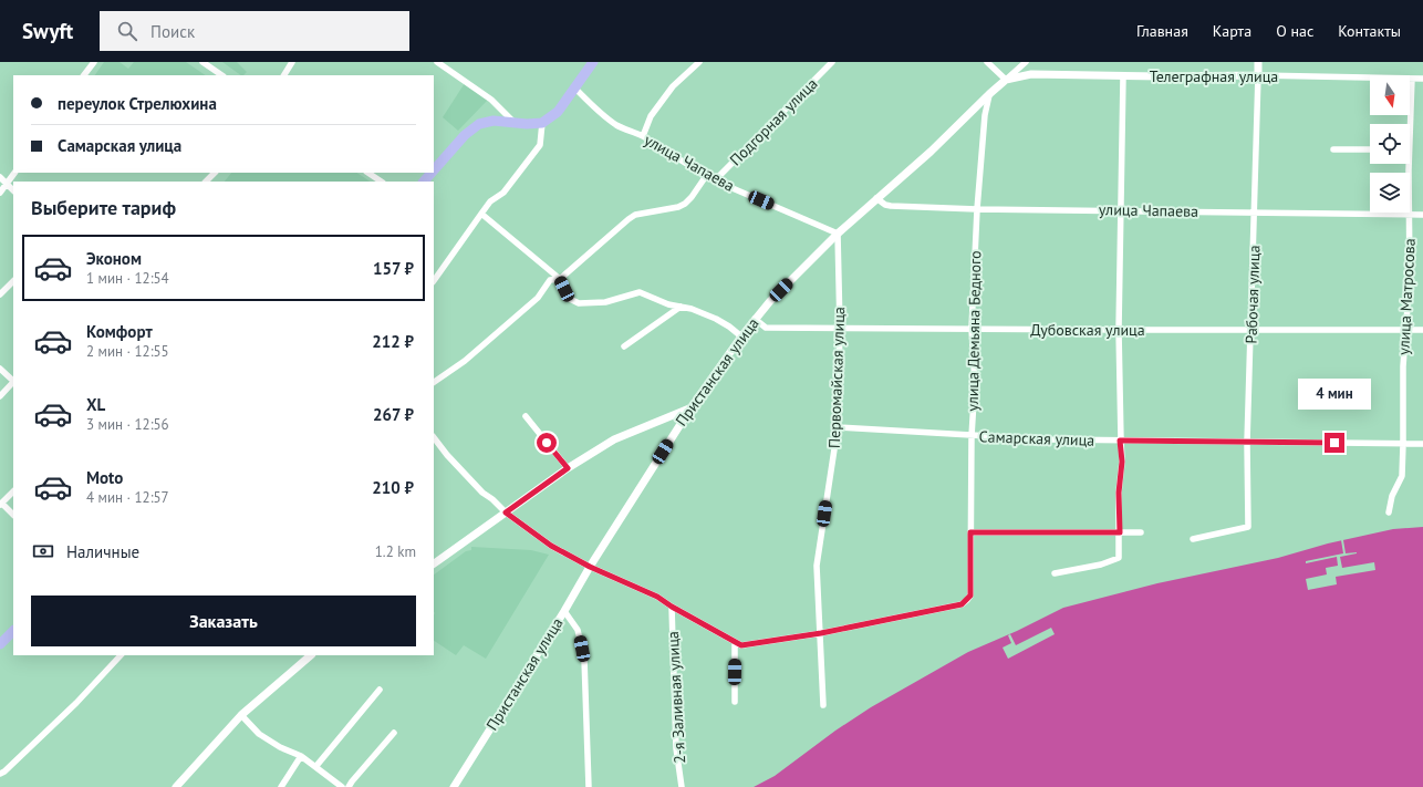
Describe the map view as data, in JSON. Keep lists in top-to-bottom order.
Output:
{
  "streets": {
    "street": [
      "Телеграфная улица",
      "Подгорная улица",
      "улица Чапаева",
      "Рабочая улица",
      "улица Матросова",
      "Дубовская улица",
      "улица Демьяна Бедного",
      "Пристанская улица",
      "Первомайская улица",
      "Самарская улица",
      "2-я Заливная улица"
    ]
  },
  "crossings": [
    ["Телеграфная улица", "Рабочая улица"],
    ["Телеграфная улица", "улица Матросова"],
    ["Телеграфная улица", "Пристанская улица"],
    ["Подгорная улица", "улица Чапаева"],
    ["улица Чапаева", "Рабочая улица"],
    ["улица Чапаева", "улица Матросова"],
    ["улица Чапаева", "улица Демьяна Бедного"],
    ["улица Чапаева", "Пристанская улица"],
    ["улица Чапаева", "Первомайская улица"],
    ["Рабочая улица", "Дубовская улица"],
    ["Рабочая улица", "Самарская улица"],
    ["улица Матросова", "Дубовская улица"],
    ["улица Матросова", "Самарская улица"],
    ["Дубовская улица", "улица Демьяна Бедного"],
    ["Дубовская улица", "Пристанская улица"],
    ["Дубовская улица", "Первомайская улица"],
    ["улица Демьяна Бедного", "Пристанская улица"],
    ["улица Демьяна Бедного", "Первомайская улица"],
    ["улица Демьяна Бедного", "Самарская улица"],
    ["Пристанская улица", "Первомайская улица"],
    ["Первомайская улица", "Самарская улица"]
  ],
  "north": "bottom",
  "page": {
    "header": "Swyft",
    "search": "Поиск",
    "nav": [
      "Главная",
      "Карта",
      "О нас",
      "Контакты"
    ],
    "banner": ["переулок Стрелюхина", "Самарская улица"],
    "heading": "Выберите тариф",
    "list": [
      {
        "name": "Эконом",
        "note": "1 мин · 12:54",
        "value": "157 ₽"
      },
      {
        "name": "Комфорт",
        "note": "2 мин · 12:55",
        "value": "212 ₽"
      },
      {
        "name": "XL",
        "note": "3 мин · 12:56",
        "value": "267 ₽"
      },
      {
        "name": "Moto",
        "note": "4 мин · 12:57",
        "value": "210 ₽"
      }
    ],
    "bubble": "4 мин",
    "pay": ["Наличные", "1.2 km"],
    "buttons": "Заказать"
  }
}
